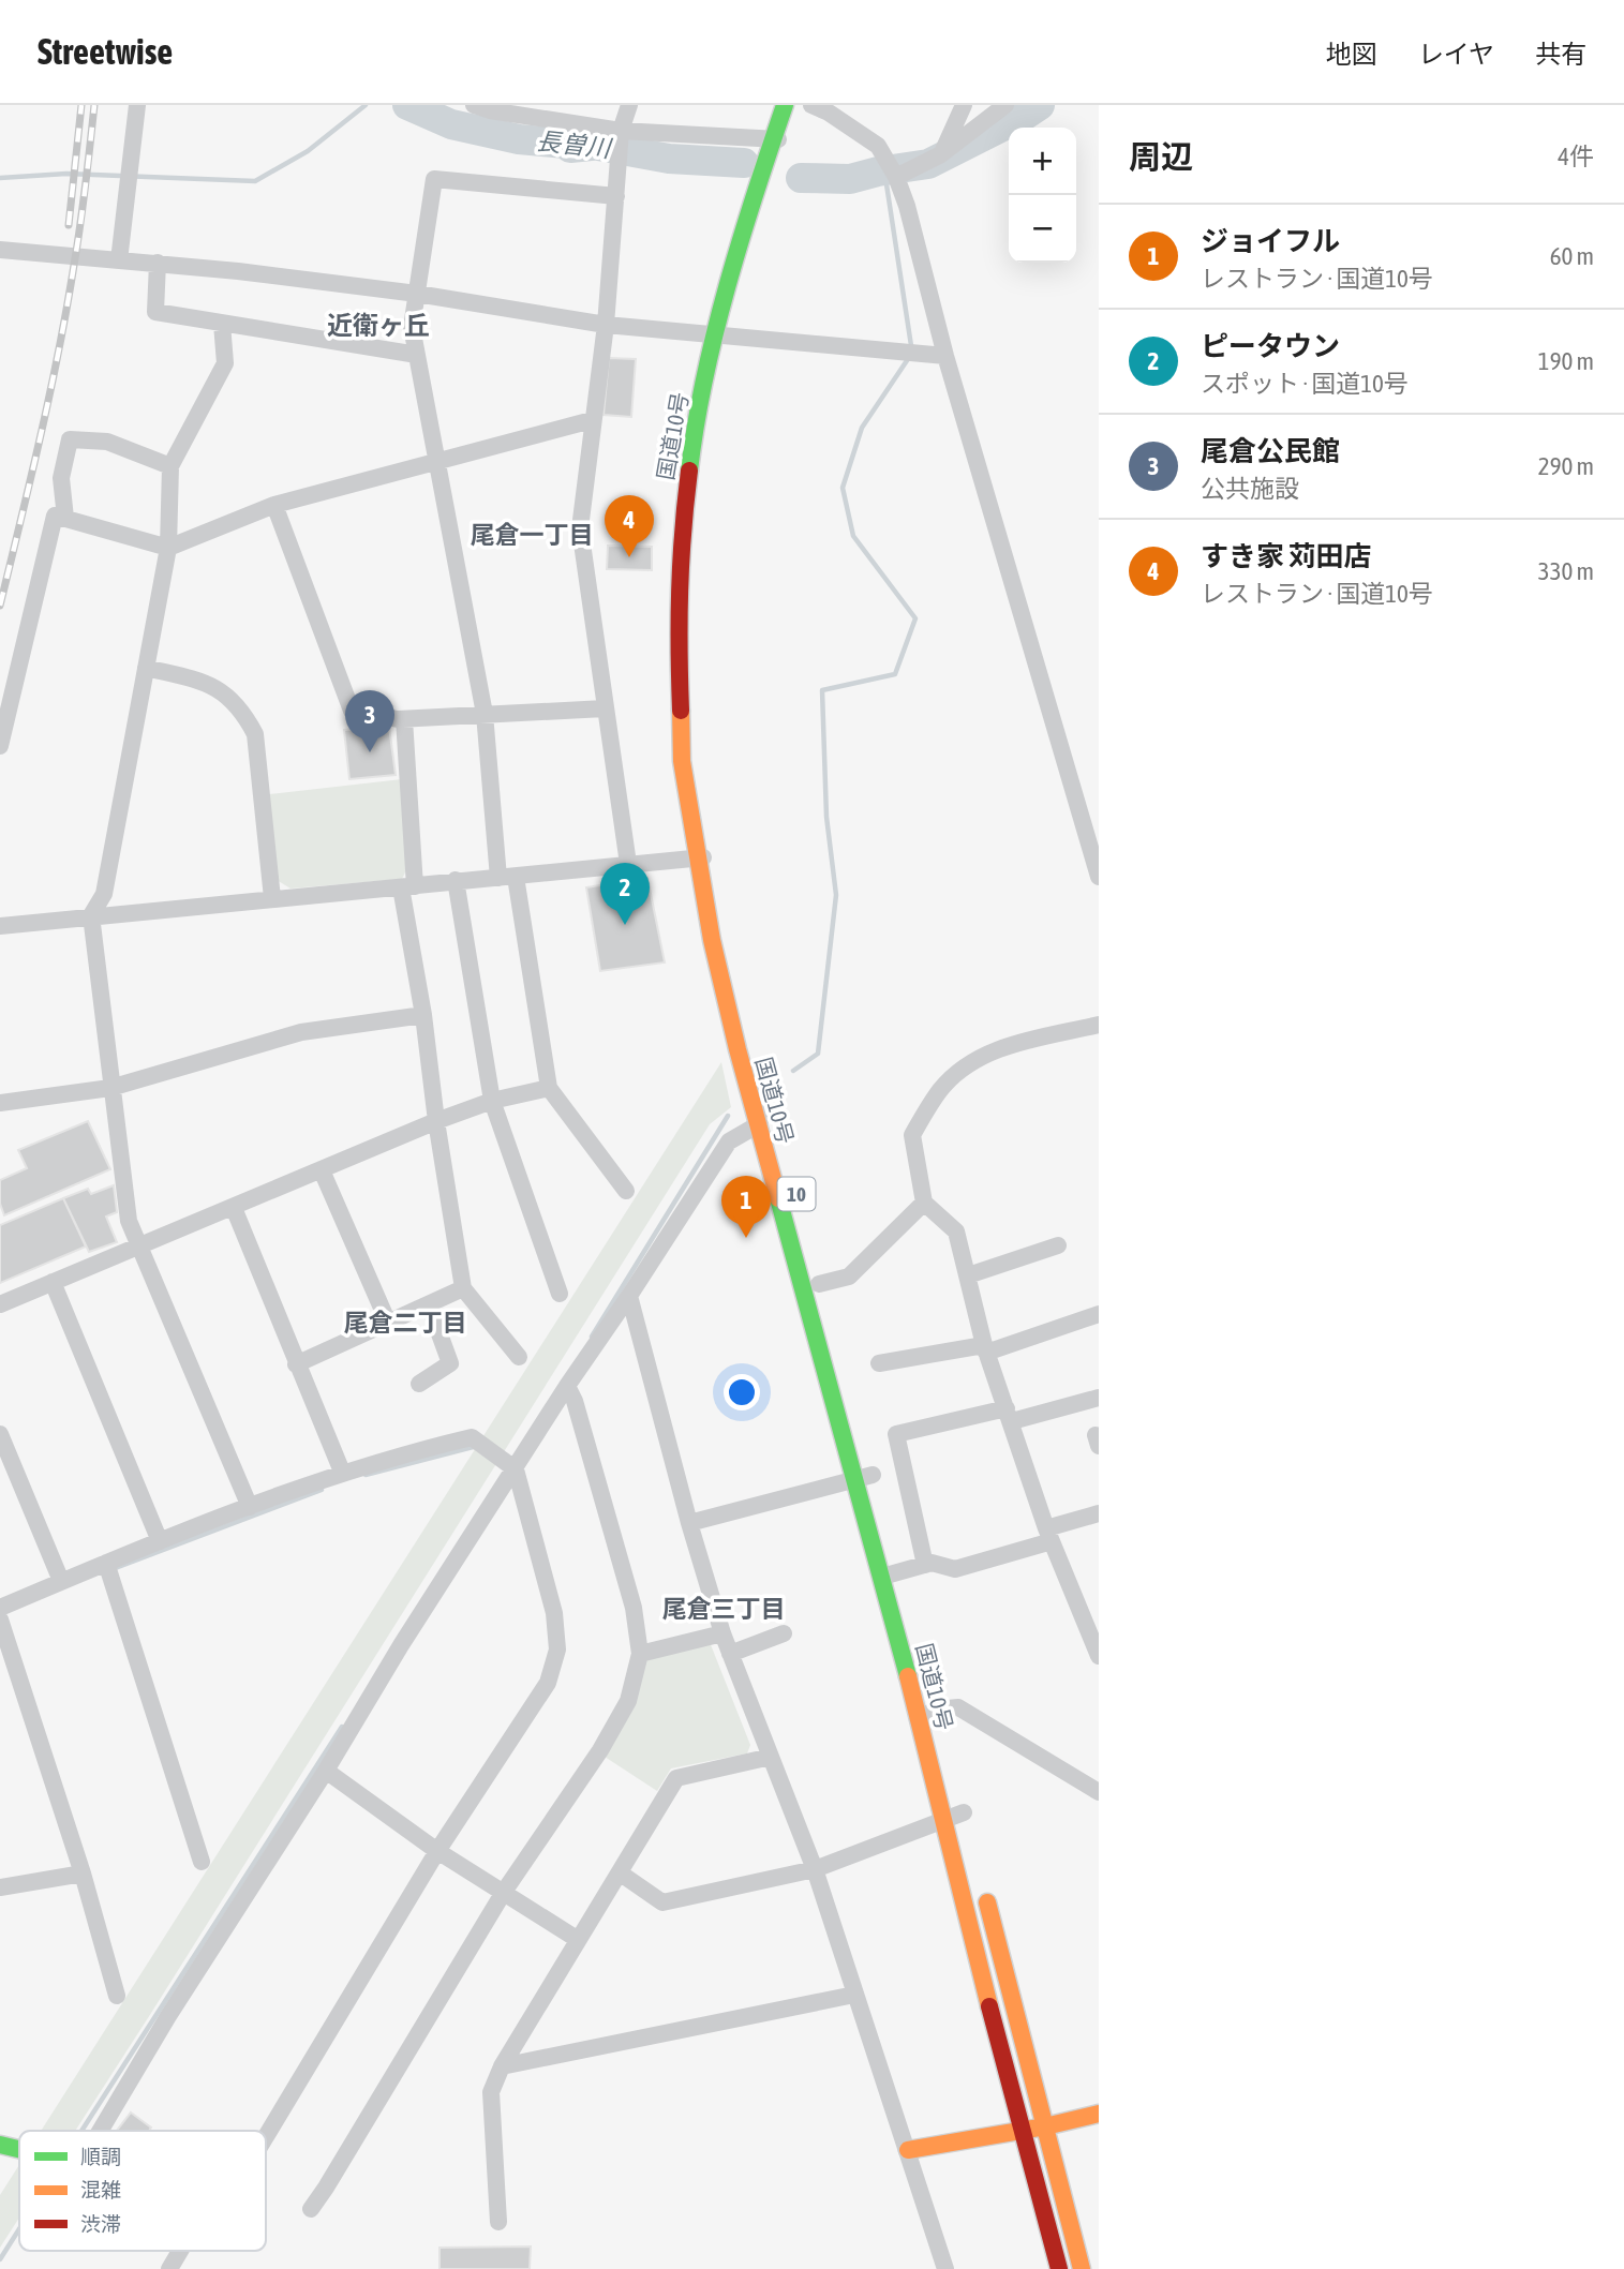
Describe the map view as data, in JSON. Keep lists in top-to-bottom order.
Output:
{
  "streets": {
    "main road": ["国道10号", "10"]
  },
  "districts": [
    "近衛ヶ丘",
    "尾倉一丁目",
    "尾倉二丁目",
    "尾倉三丁目"
  ],
  "water": ["長曽川"],
  "legend": ["順調", "混雑", "渋滞"],
  "page": {
    "header": "Streetwise",
    "nav": ["地図", "レイヤ", "共有"],
    "heading": ["周辺", "4件"],
    "map_buttons": ["+", "−"],
    "list": [
      {
        "mark": "1",
        "name": "ジョイフル",
        "note": "レストラン · 国道10号",
        "value": "60 m"
      },
      {
        "mark": "2",
        "name": "ピータウン",
        "note": "スポット · 国道10号",
        "value": "190 m"
      },
      {
        "mark": "3",
        "name": "尾倉公民館",
        "note": "公共施設",
        "value": "290 m"
      },
      {
        "mark": "4",
        "name": "すき家 苅田店",
        "note": "レストラン · 国道10号",
        "value": "330 m"
      }
    ],
    "pins": [
      "4",
      "3",
      "2",
      "1"
    ]
  }
}
